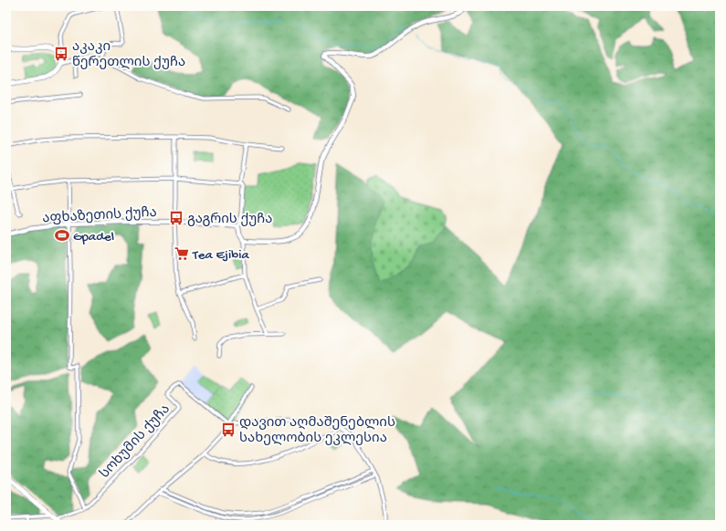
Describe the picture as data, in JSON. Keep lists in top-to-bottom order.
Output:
{
  "streets": {
    "street": ["აფხაზეთის ქუჩა", "სოხუმის ქუჩა"]
  },
  "places": {
    "bus stop": ["აკაკი წერეთლის ქუჩა", "გაგრის ქუჩა", "დავით აღმაშენებლის სახელობის ეკლესია"],
    "sports": ["Gpadel"],
    "supermarket": ["Tea Ejibia"]
  }
}
